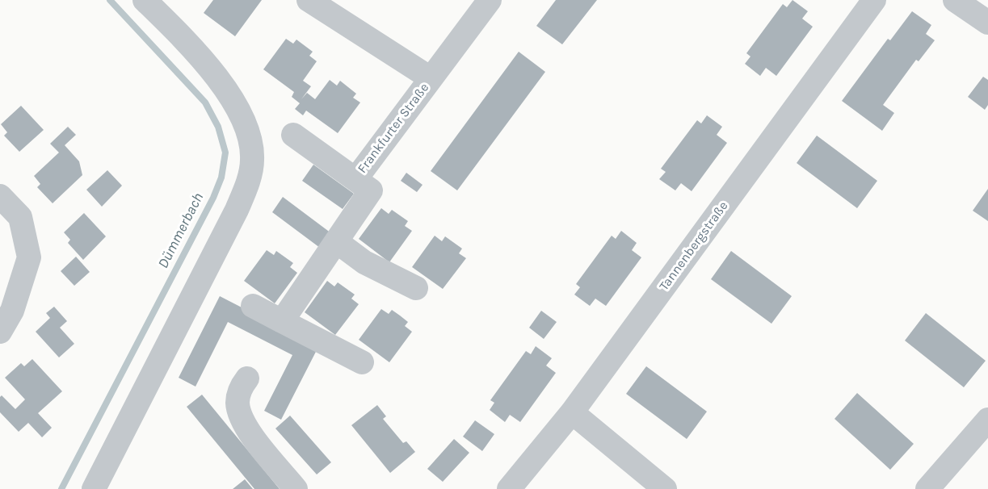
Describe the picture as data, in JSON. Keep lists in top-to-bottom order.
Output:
{
  "streets": {
    "street": ["Frankfurter Straße", "Tannenbergstraße"]
  },
  "water": ["Dümmerbach"]
}
